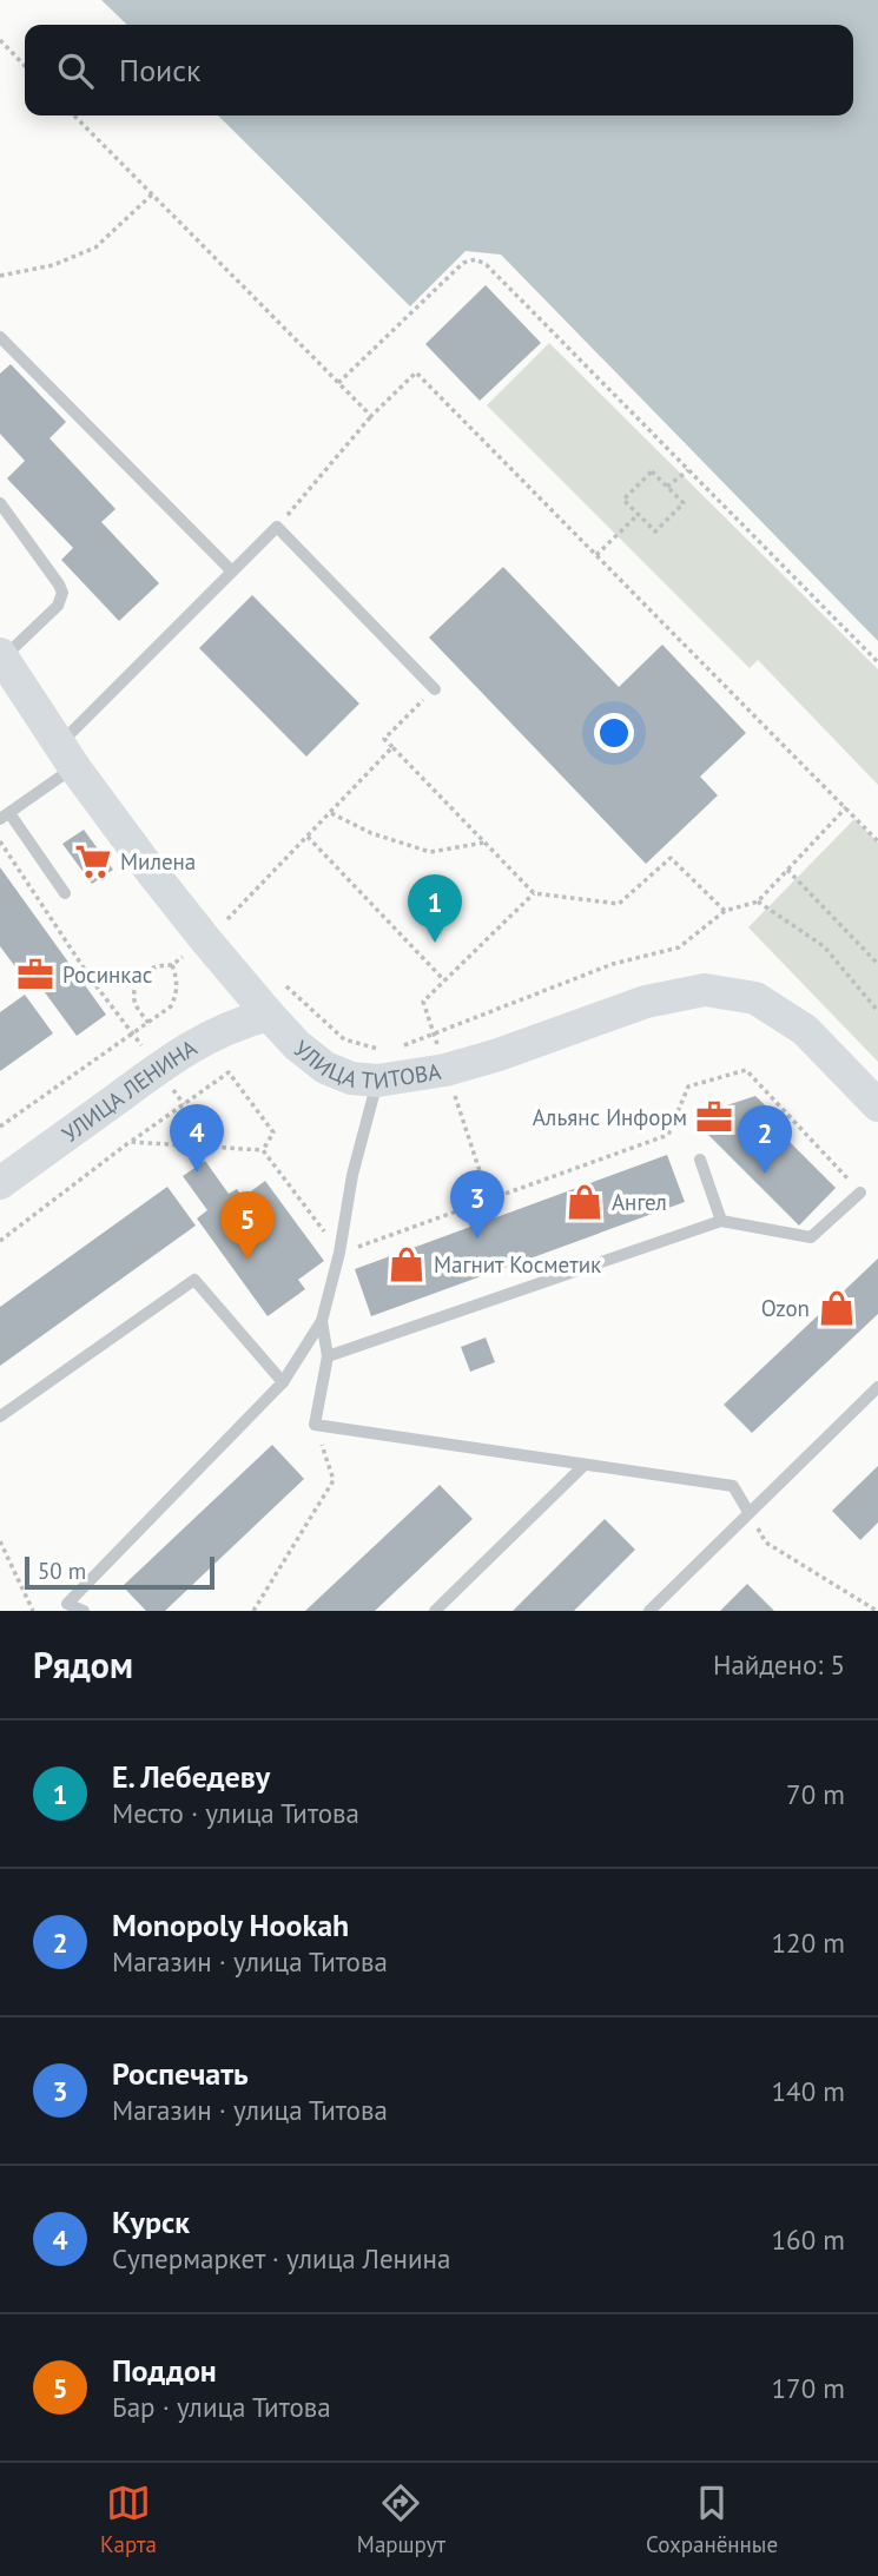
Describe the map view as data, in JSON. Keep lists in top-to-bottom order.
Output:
{
  "streets": {
    "main road": ["УЛИЦА ТИТОВА", "УЛИЦА ЛЕНИНА"]
  },
  "crossings": [
    ["УЛИЦА ТИТОВА", "УЛИЦА ЛЕНИНА"]
  ],
  "places": {
    "supermarket": ["Милена"],
    "office": ["Росинкас", "Альянс Информ"],
    "shop": ["Ангел", "Магнит Косметик", "Ozon"]
  },
  "scale_bar": "50 m",
  "page": {
    "search": "Поиск",
    "pins": [
      "1",
      "4",
      "2",
      "3",
      "5"
    ],
    "scale": "50 m",
    "heading": ["Рядом", "Найдено: 5"],
    "list": [
      {
        "mark": "1",
        "name": "Е. Лебедеву",
        "note": "Место · улица Титова",
        "value": "70 m"
      },
      {
        "mark": "2",
        "name": "Monopoly Hookah",
        "note": "Магазин · улица Титова",
        "value": "120 m"
      },
      {
        "mark": "3",
        "name": "Роспечать",
        "note": "Магазин · улица Титова",
        "value": "140 m"
      },
      {
        "mark": "4",
        "name": "Курск",
        "note": "Супермаркет · улица Ленина",
        "value": "160 m"
      },
      {
        "mark": "5",
        "name": "Поддон",
        "note": "Бар · улица Титова",
        "value": "170 m"
      }
    ],
    "nav": ["Карта", "Маршрут", "Сохранённые"]
  }
}
